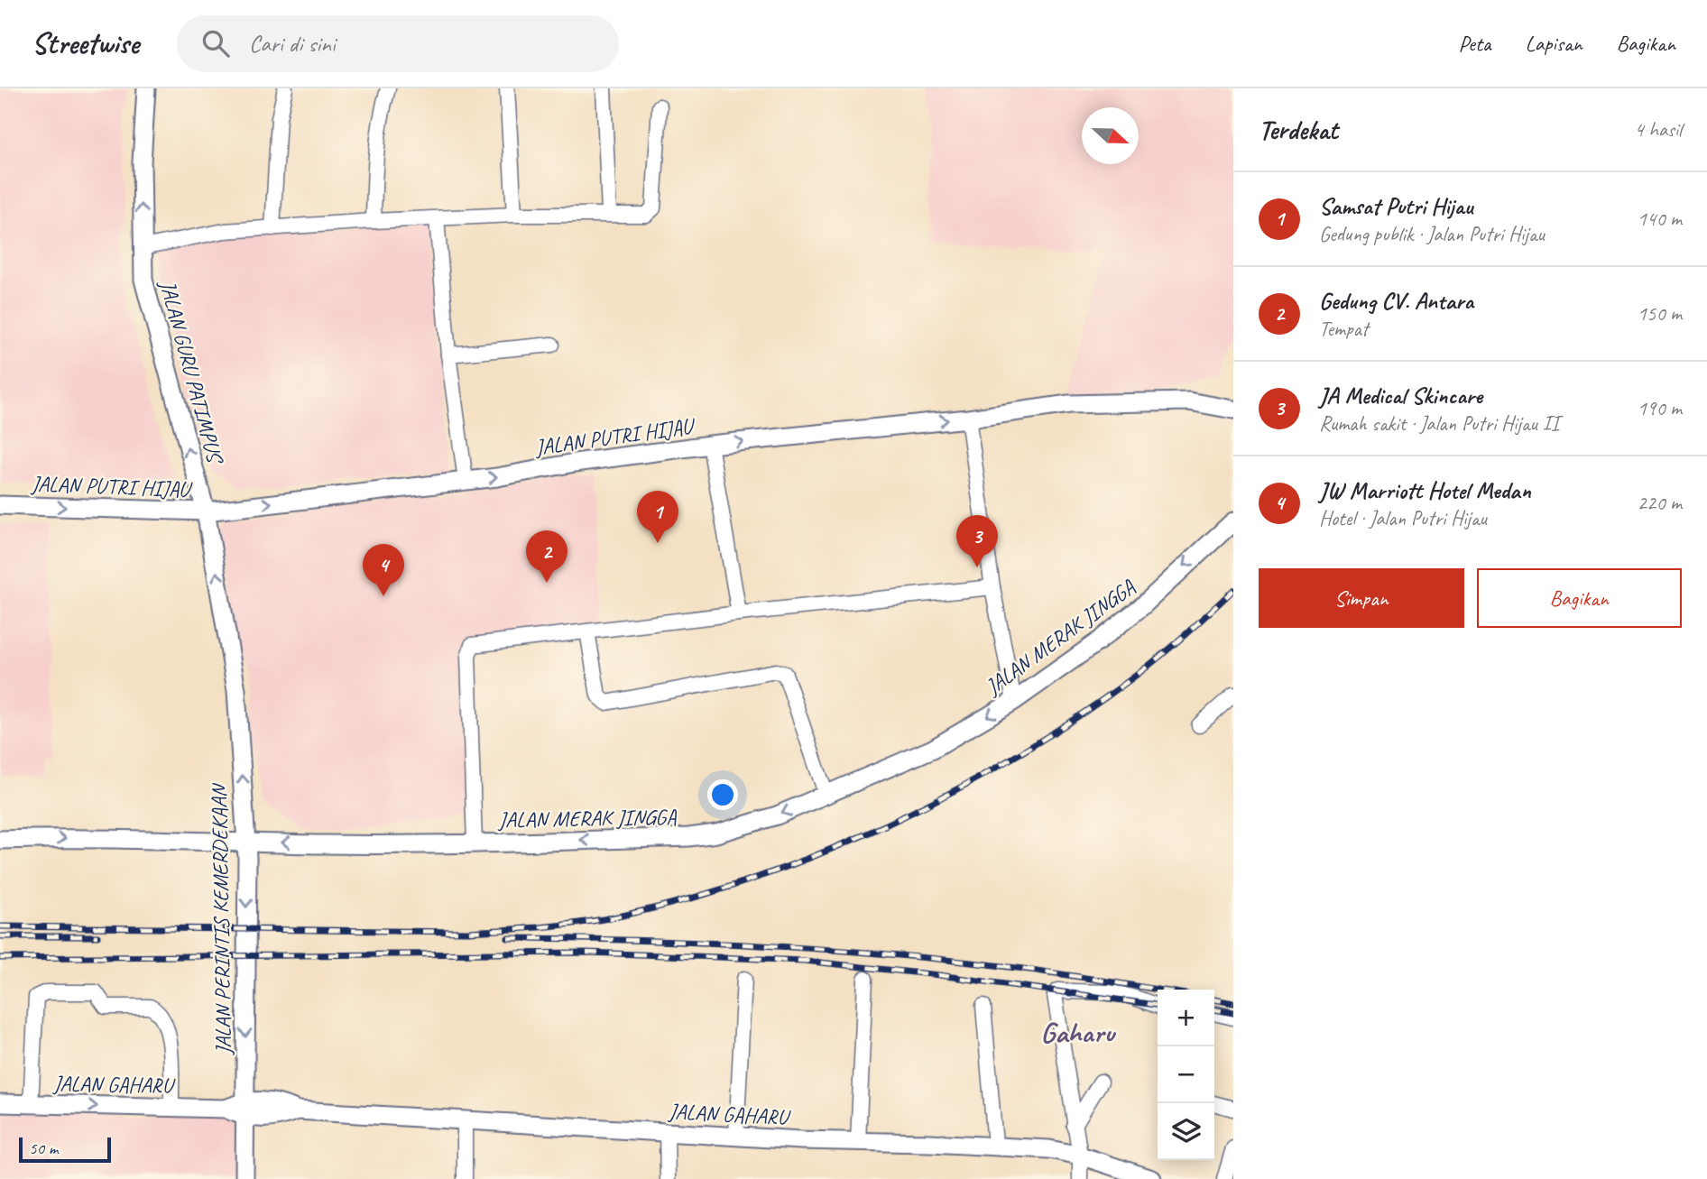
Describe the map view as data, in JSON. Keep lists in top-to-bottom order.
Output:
{
  "streets": {
    "main road": [
      "JALAN GURU PATIMPUS",
      "JALAN PUTRI HIJAU",
      "JALAN MERAK JINGGA",
      "JALAN PERINTIS KEMERDEKAAN",
      "JALAN GAHARU"
    ]
  },
  "crossings": [
    ["JALAN GURU PATIMPUS", "JALAN PUTRI HIJAU"],
    ["JALAN GURU PATIMPUS", "JALAN PERINTIS KEMERDEKAAN"],
    ["JALAN PUTRI HIJAU", "JALAN PERINTIS KEMERDEKAAN"],
    ["JALAN MERAK JINGGA", "JALAN PERINTIS KEMERDEKAAN"],
    ["JALAN PERINTIS KEMERDEKAAN", "JALAN GAHARU"]
  ],
  "one_way": ["JALAN GURU PATIMPUS", "JALAN PUTRI HIJAU"],
  "districts": ["Gaharu"],
  "scale_bar": "50 m",
  "north": "right",
  "page": {
    "header": "Streetwise",
    "search": "Cari di sini",
    "nav": ["Peta", "Lapisan", "Bagikan"],
    "heading": ["Terdekat", "4 hasil"],
    "list": [
      {
        "mark": "1",
        "name": "Samsat Putri Hijau",
        "note": "Gedung publik · Jalan Putri Hijau",
        "value": "140 m"
      },
      {
        "mark": "2",
        "name": "Gedung CV. Antara",
        "note": "Tempat",
        "value": "150 m"
      },
      {
        "mark": "3",
        "name": "JA Medical Skincare",
        "note": "Rumah sakit · Jalan Putri Hijau II",
        "value": "190 m"
      },
      {
        "mark": "4",
        "name": "JW Marriott Hotel Medan",
        "note": "Hotel · Jalan Putri Hijau",
        "value": "220 m"
      }
    ],
    "pins": [
      "1",
      "3",
      "2",
      "4"
    ],
    "buttons": ["Simpan", "Bagikan"],
    "map_buttons": ["+", "−"],
    "scale": "50 m"
  }
}
